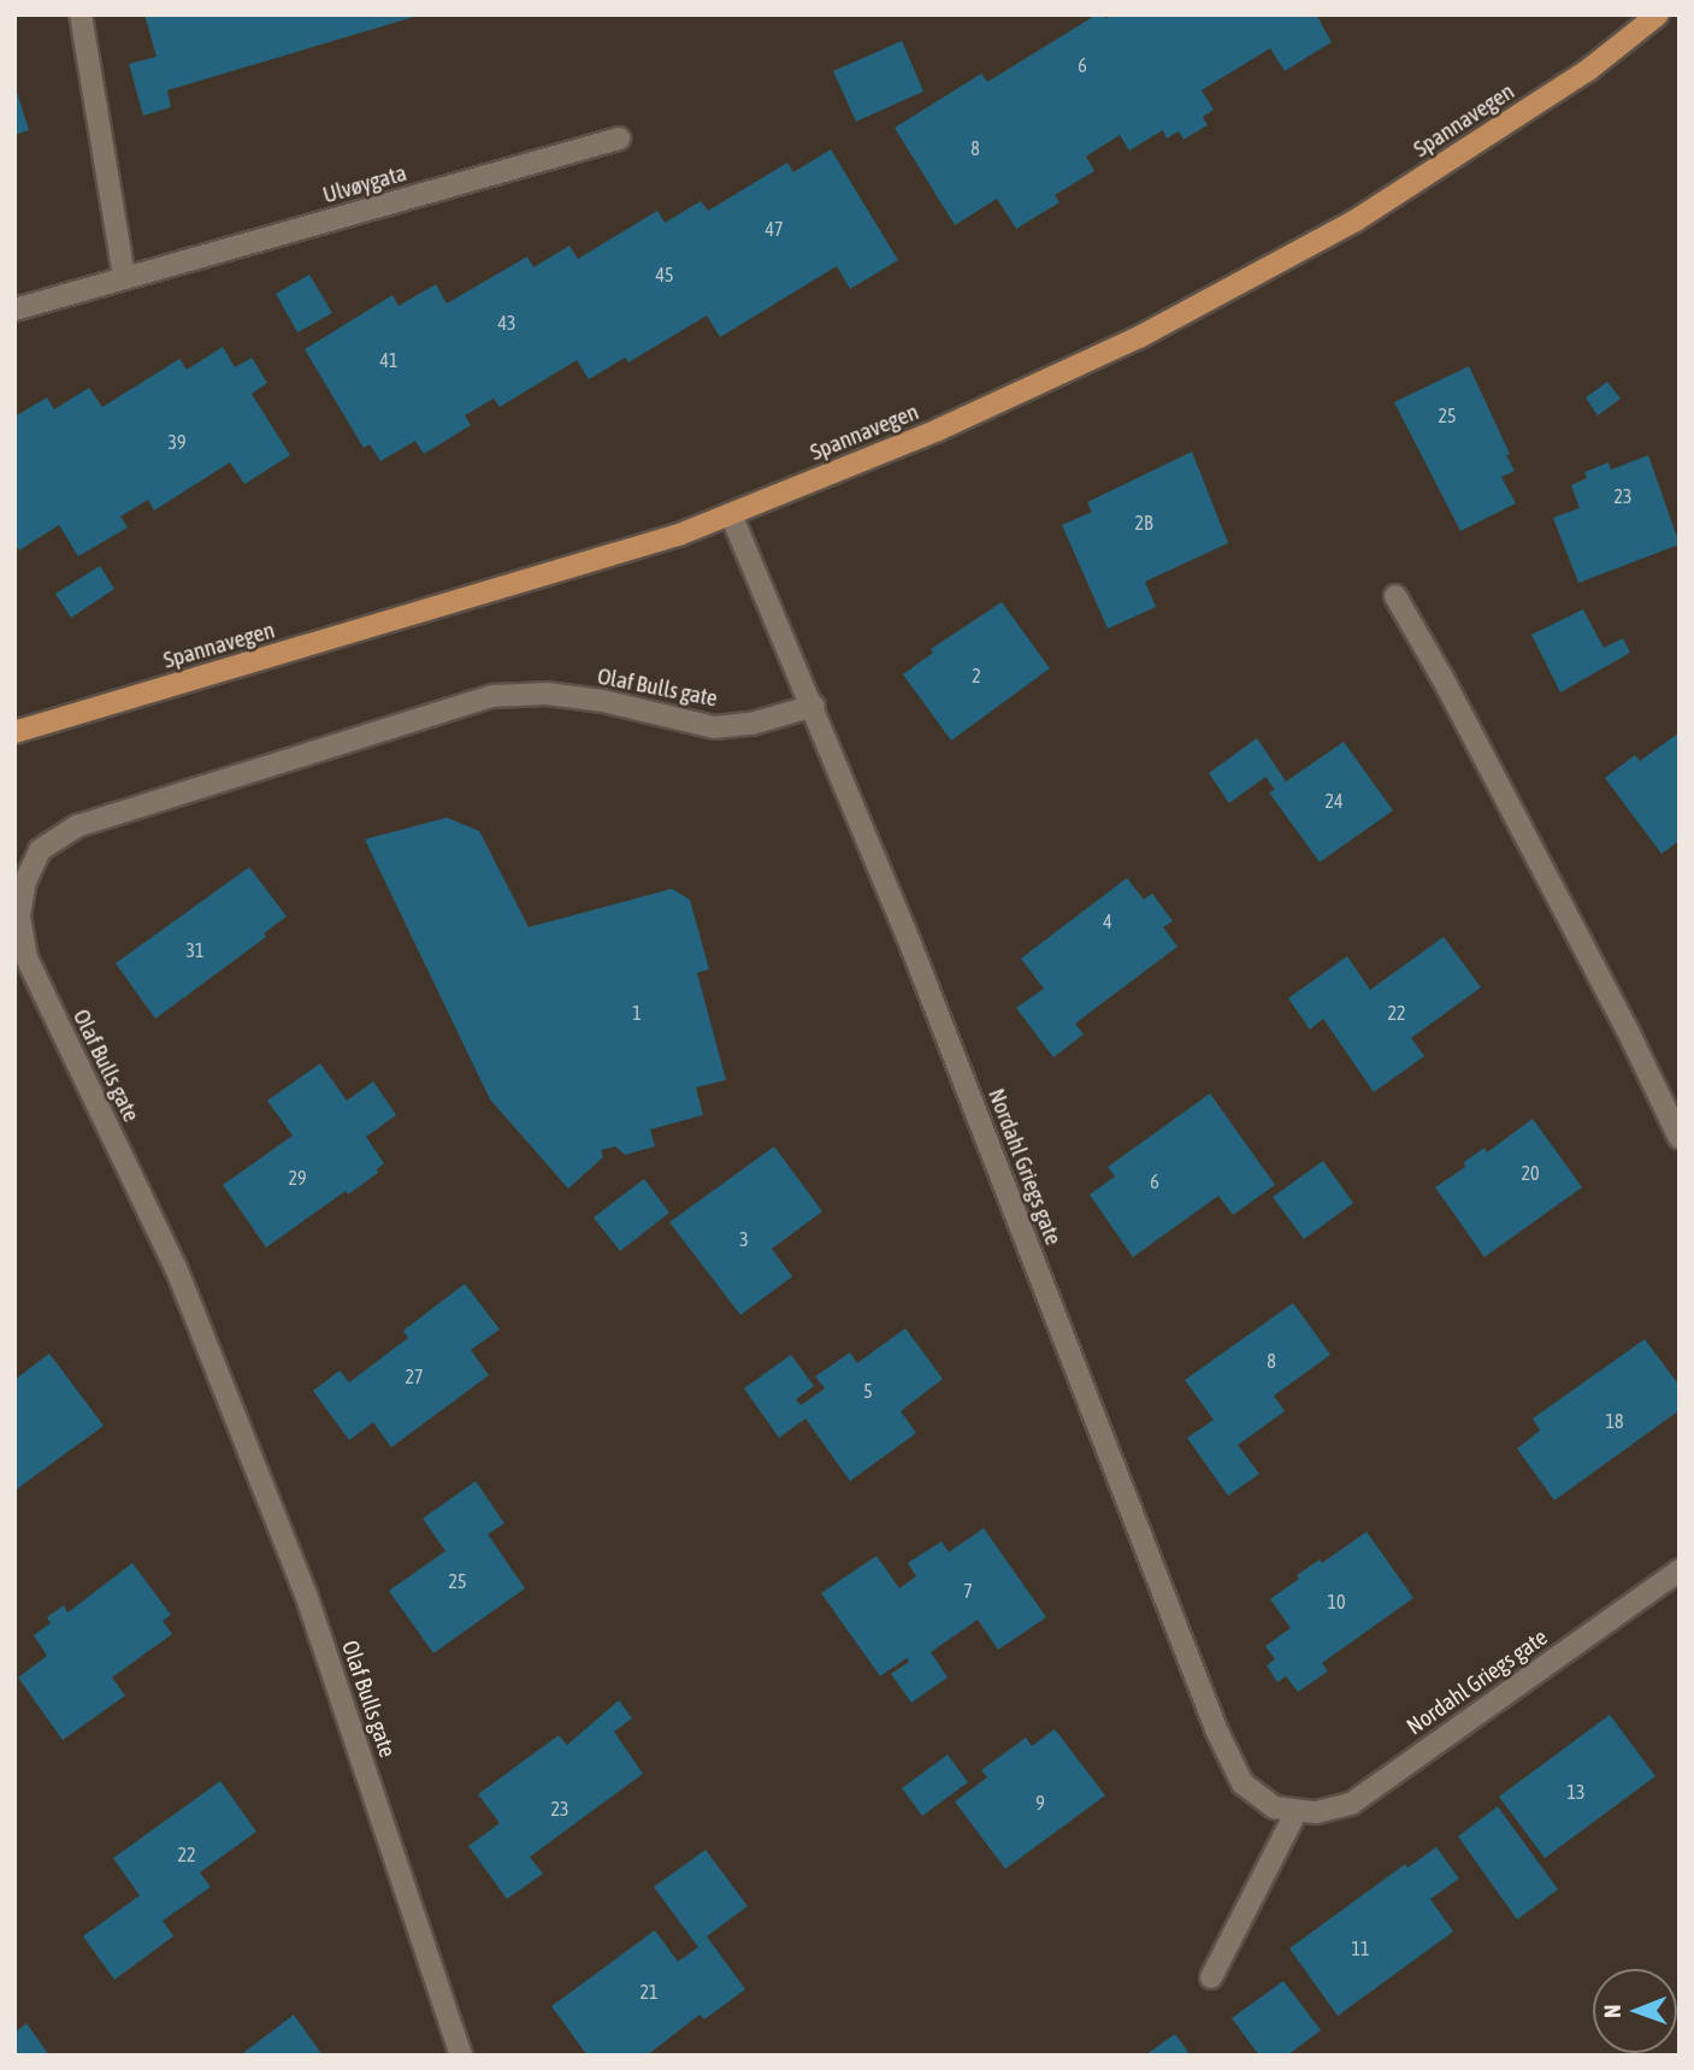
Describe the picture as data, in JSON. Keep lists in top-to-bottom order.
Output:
{
  "streets": {
    "main road": ["Spannavegen"],
    "street": ["Ulvøygata", "Olaf Bulls gate", "Nordahl Griegs gate"]
  },
  "crossings": [
    ["Spannavegen", "Nordahl Griegs gate"],
    ["Olaf Bulls gate", "Nordahl Griegs gate"]
  ],
  "house_numbers": [
    "6",
    "8",
    "47",
    "45",
    "43",
    "41",
    "25",
    "39",
    "23",
    "2B",
    "2",
    "24",
    "4",
    "31",
    "1",
    "22",
    "20",
    "29",
    "6",
    "3",
    "8",
    "27",
    "5",
    "18",
    "25",
    "7",
    "10",
    "13",
    "9",
    "23",
    "22",
    "11",
    "21"
  ],
  "north": "left"
}
